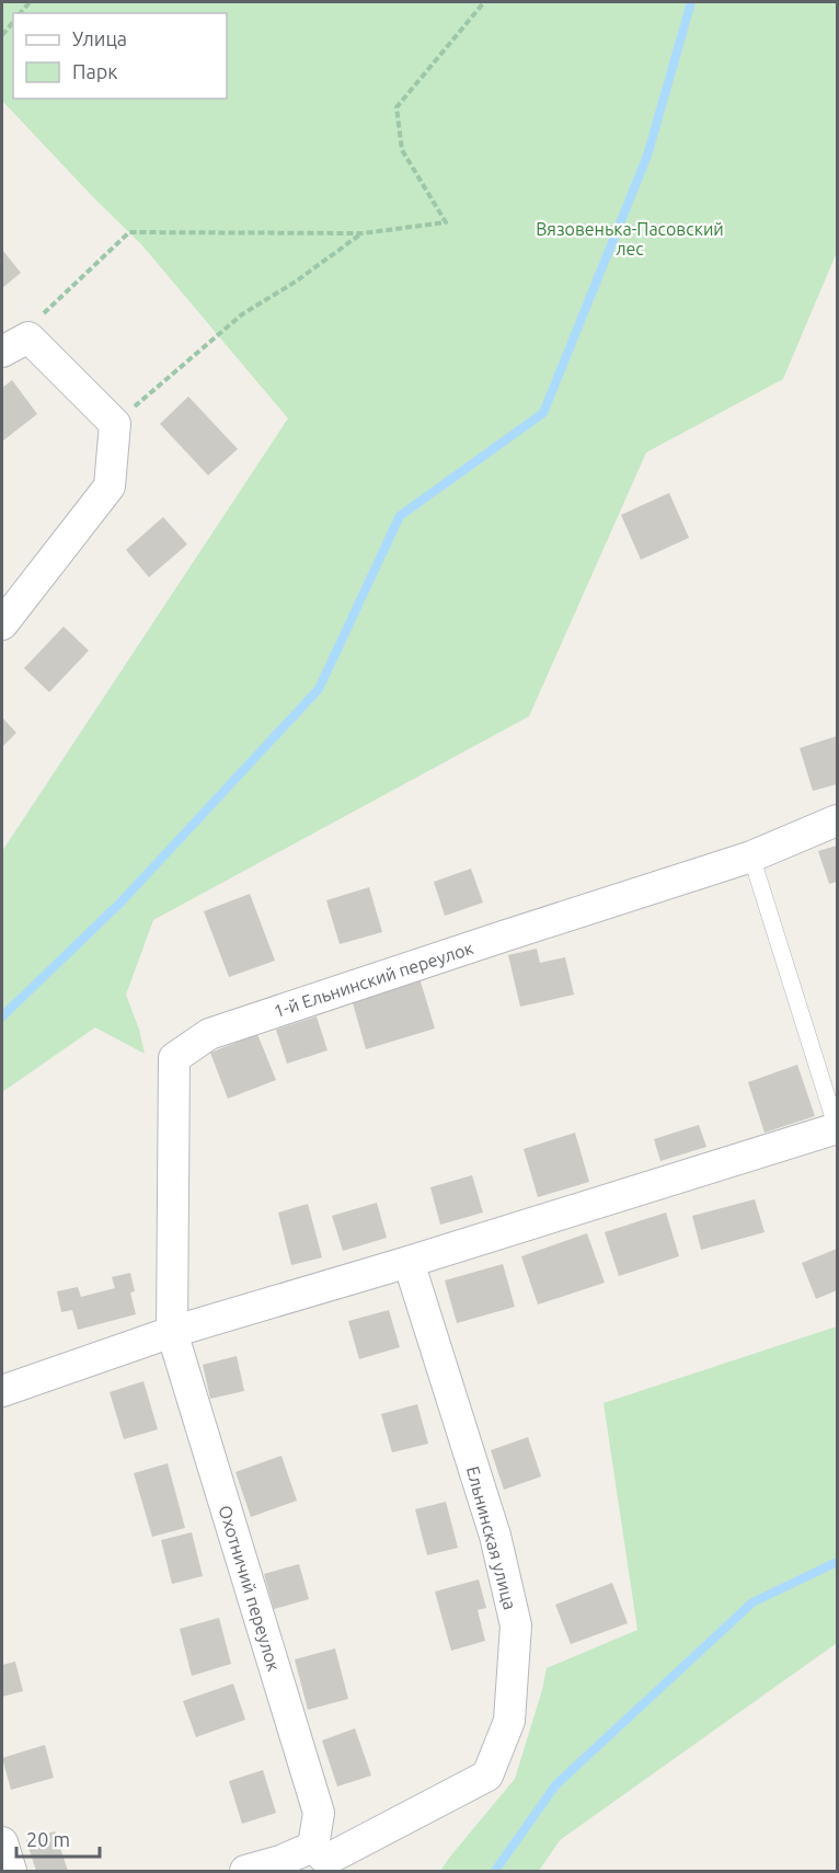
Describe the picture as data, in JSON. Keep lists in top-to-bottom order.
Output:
{
  "streets": {
    "street": ["1-й Ельнинский переулок", "Ельнинская улица", "Охотничий переулок"]
  },
  "crossings": [
    ["1-й Ельнинский переулок", "Охотничий переулок"],
    ["Ельнинская улица", "Охотничий переулок"]
  ],
  "parks": ["Вязовенька-Пасовский лес"],
  "legend": ["Улица", "Парк"],
  "scale_bar": "20 m"
}
